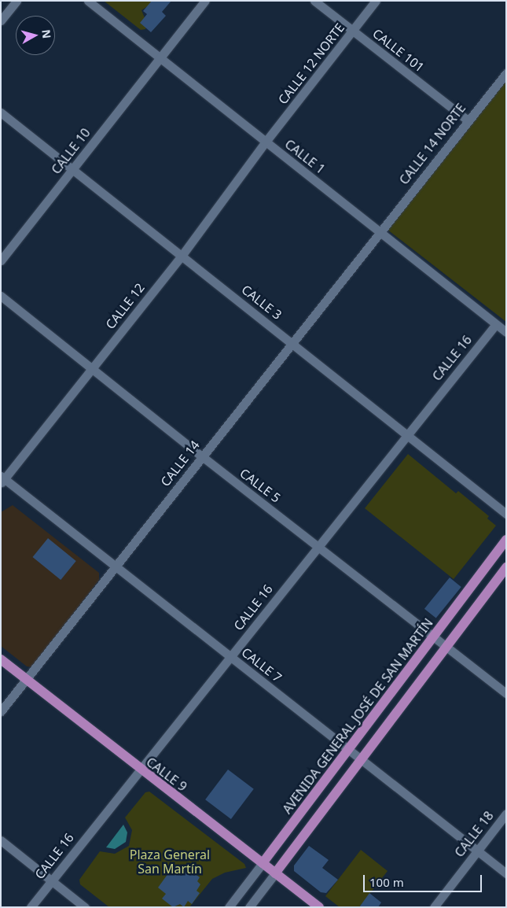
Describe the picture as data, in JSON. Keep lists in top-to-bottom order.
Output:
{
  "streets": {
    "main road": ["AVENIDA GENERAL JOSÉ DE SAN MARTÍN", "CALLE 9"],
    "street": [
      "CALLE 101",
      "CALLE 12 NORTE",
      "CALLE 14 NORTE",
      "CALLE 10",
      "CALLE 1",
      "CALLE 3",
      "CALLE 12",
      "CALLE 16",
      "CALLE 14",
      "CALLE 5",
      "CALLE 7",
      "CALLE 18"
    ]
  },
  "crossings": [
    ["CALLE 101", "CALLE 12 NORTE"],
    ["CALLE 101", "CALLE 14 NORTE"],
    ["CALLE 12 NORTE", "CALLE 1"],
    ["CALLE 12 NORTE", "CALLE 12"],
    ["CALLE 14 NORTE", "CALLE 1"],
    ["CALLE 14 NORTE", "CALLE 14"],
    ["CALLE 10", "CALLE 1"],
    ["CALLE 10", "CALLE 3"],
    ["CALLE 1", "CALLE 12"],
    ["CALLE 1", "CALLE 16"],
    ["CALLE 1", "CALLE 14"],
    ["CALLE 3", "CALLE 12"],
    ["CALLE 3", "CALLE 16"],
    ["CALLE 3", "CALLE 14"],
    ["CALLE 12", "CALLE 5"],
    ["CALLE 12", "CALLE 7"],
    ["CALLE 16", "CALLE 5"],
    ["CALLE 16", "CALLE 7"],
    ["CALLE 16", "CALLE 9"],
    ["CALLE 14", "CALLE 5"],
    ["CALLE 14", "CALLE 7"],
    ["CALLE 14", "CALLE 9"],
    ["CALLE 5", "AVENIDA GENERAL JOSÉ DE SAN MARTÍN"],
    ["CALLE 7", "AVENIDA GENERAL JOSÉ DE SAN MARTÍN"],
    ["CALLE 7", "CALLE 18"],
    ["AVENIDA GENERAL JOSÉ DE SAN MARTÍN", "CALLE 9"]
  ],
  "parks": ["Plaza General San Martín"],
  "scale_bar": "100 m",
  "north": "right"
}
